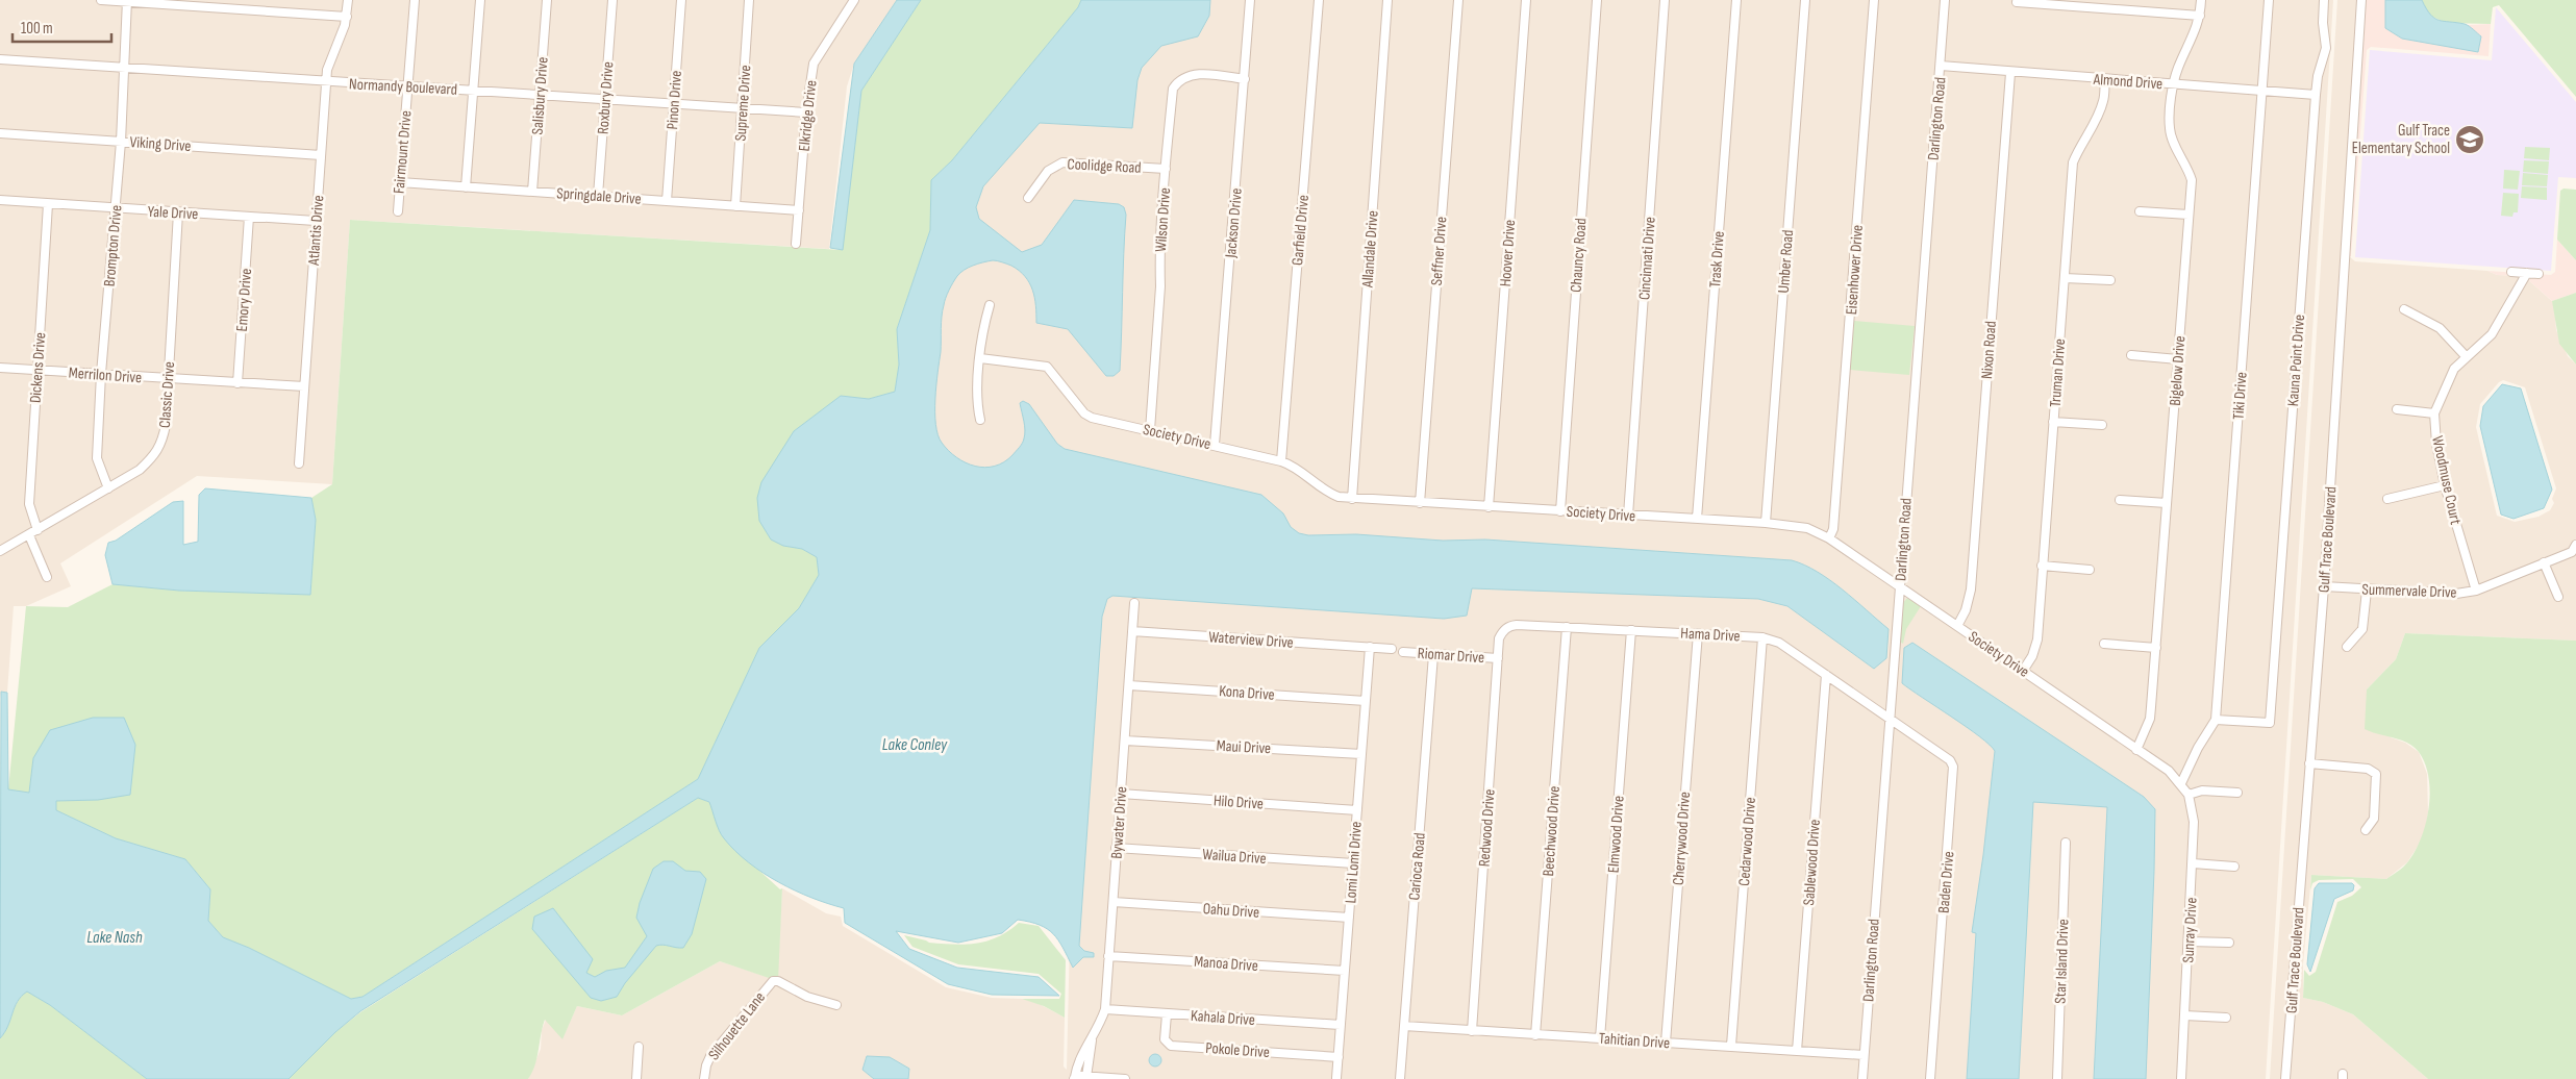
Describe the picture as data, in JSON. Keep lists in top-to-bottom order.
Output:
{
  "streets": {
    "street": [
      "Almond Drive",
      "Normandy Boulevard",
      "Salisbury Drive",
      "Roxbury Drive",
      "Pinon Drive",
      "Supreme Drive",
      "Elkridge Drive",
      "Darlington Road",
      "Viking Drive",
      "Fairmount Drive",
      "Coolidge Road",
      "Springdale Drive",
      "Yale Drive",
      "Wilson Drive",
      "Jackson Drive",
      "Atlantis Drive",
      "Garfield Drive",
      "Brompton Drive",
      "Allandale Drive",
      "Seffner Drive",
      "Hoover Drive",
      "Chauncy Road",
      "Cincinnati Drive",
      "Trask Drive",
      "Umber Road",
      "Eisenhower Drive",
      "Emory Drive",
      "Nixon Road",
      "Kauna Point Drive",
      "Dickens Drive",
      "Bigelow Drive",
      "Truman Drive",
      "Merrilon Drive",
      "Classic Drive",
      "Tiki Drive",
      "Society Drive",
      "Woodmuse Court",
      "Gulf Trace Boulevard",
      "Summervale Drive",
      "Hama Drive",
      "Waterview Drive",
      "Riomar Drive",
      "Kona Drive",
      "Maui Drive",
      "Hilo Drive",
      "Bywater Drive",
      "Redwood Drive",
      "Beechwood Drive",
      "Elmwood Drive",
      "Cherrywood Drive",
      "Cedarwood Drive",
      "Wailua Drive",
      "Lomi Lomi Drive",
      "Sablewood Drive",
      "Carioca Road",
      "Baden Drive",
      "Oahu Drive",
      "Sunray Drive",
      "Star Island Drive",
      "Manoa Drive",
      "Kahala Drive",
      "Silhouette Lane",
      "Tahitian Drive",
      "Pokole Drive"
    ]
  },
  "crossings": [
    ["Almond Drive", "Darlington Road"],
    ["Almond Drive", "Nixon Road"],
    ["Almond Drive", "Kauna Point Drive"],
    ["Almond Drive", "Bigelow Drive"],
    ["Almond Drive", "Truman Drive"],
    ["Almond Drive", "Tiki Drive"],
    ["Normandy Boulevard", "Salisbury Drive"],
    ["Normandy Boulevard", "Roxbury Drive"],
    ["Normandy Boulevard", "Pinon Drive"],
    ["Normandy Boulevard", "Supreme Drive"],
    ["Normandy Boulevard", "Elkridge Drive"],
    ["Normandy Boulevard", "Fairmount Drive"],
    ["Normandy Boulevard", "Atlantis Drive"],
    ["Normandy Boulevard", "Brompton Drive"],
    ["Salisbury Drive", "Springdale Drive"],
    ["Roxbury Drive", "Springdale Drive"],
    ["Pinon Drive", "Springdale Drive"],
    ["Supreme Drive", "Springdale Drive"],
    ["Elkridge Drive", "Springdale Drive"],
    ["Darlington Road", "Society Drive"],
    ["Darlington Road", "Hama Drive"],
    ["Darlington Road", "Baden Drive"],
    ["Darlington Road", "Tahitian Drive"],
    ["Viking Drive", "Atlantis Drive"],
    ["Viking Drive", "Brompton Drive"],
    ["Fairmount Drive", "Springdale Drive"],
    ["Coolidge Road", "Wilson Drive"],
    ["Yale Drive", "Atlantis Drive"],
    ["Yale Drive", "Brompton Drive"],
    ["Yale Drive", "Emory Drive"],
    ["Yale Drive", "Dickens Drive"],
    ["Yale Drive", "Classic Drive"],
    ["Wilson Drive", "Jackson Drive"],
    ["Wilson Drive", "Society Drive"],
    ["Jackson Drive", "Society Drive"],
    ["Atlantis Drive", "Merrilon Drive"],
    ["Garfield Drive", "Society Drive"],
    ["Brompton Drive", "Merrilon Drive"],
    ["Brompton Drive", "Classic Drive"],
    ["Allandale Drive", "Society Drive"],
    ["Seffner Drive", "Society Drive"],
    ["Hoover Drive", "Society Drive"],
    ["Chauncy Road", "Society Drive"],
    ["Cincinnati Drive", "Society Drive"],
    ["Trask Drive", "Society Drive"],
    ["Umber Road", "Society Drive"],
    ["Eisenhower Drive", "Society Drive"],
    ["Emory Drive", "Merrilon Drive"],
    ["Nixon Road", "Society Drive"],
    ["Kauna Point Drive", "Tiki Drive"],
    ["Dickens Drive", "Merrilon Drive"],
    ["Dickens Drive", "Classic Drive"],
    ["Bigelow Drive", "Society Drive"],
    ["Truman Drive", "Society Drive"],
    ["Merrilon Drive", "Classic Drive"],
    ["Tiki Drive", "Society Drive"],
    ["Tiki Drive", "Sunray Drive"],
    ["Society Drive", "Sunray Drive"],
    ["Woodmuse Court", "Summervale Drive"],
    ["Gulf Trace Boulevard", "Summervale Drive"],
    ["Hama Drive", "Redwood Drive"],
    ["Hama Drive", "Beechwood Drive"],
    ["Hama Drive", "Elmwood Drive"],
    ["Hama Drive", "Cherrywood Drive"],
    ["Hama Drive", "Cedarwood Drive"],
    ["Hama Drive", "Sablewood Drive"],
    ["Hama Drive", "Baden Drive"],
    ["Waterview Drive", "Bywater Drive"],
    ["Waterview Drive", "Lomi Lomi Drive"],
    ["Riomar Drive", "Redwood Drive"],
    ["Riomar Drive", "Carioca Road"],
    ["Kona Drive", "Bywater Drive"],
    ["Kona Drive", "Lomi Lomi Drive"],
    ["Maui Drive", "Bywater Drive"],
    ["Maui Drive", "Lomi Lomi Drive"],
    ["Hilo Drive", "Bywater Drive"],
    ["Hilo Drive", "Lomi Lomi Drive"],
    ["Bywater Drive", "Wailua Drive"],
    ["Bywater Drive", "Oahu Drive"],
    ["Bywater Drive", "Manoa Drive"],
    ["Bywater Drive", "Kahala Drive"],
    ["Redwood Drive", "Tahitian Drive"],
    ["Beechwood Drive", "Tahitian Drive"],
    ["Elmwood Drive", "Tahitian Drive"],
    ["Cherrywood Drive", "Tahitian Drive"],
    ["Cedarwood Drive", "Tahitian Drive"],
    ["Wailua Drive", "Lomi Lomi Drive"],
    ["Lomi Lomi Drive", "Oahu Drive"],
    ["Lomi Lomi Drive", "Manoa Drive"],
    ["Lomi Lomi Drive", "Kahala Drive"],
    ["Lomi Lomi Drive", "Pokole Drive"],
    ["Sablewood Drive", "Tahitian Drive"],
    ["Carioca Road", "Tahitian Drive"],
    ["Kahala Drive", "Pokole Drive"]
  ],
  "water": ["Lake Conley", "Lake Nash"],
  "places": {
    "school or university": ["Gulf Trace Elementary School"]
  },
  "scale_bar": "100 m"
}
